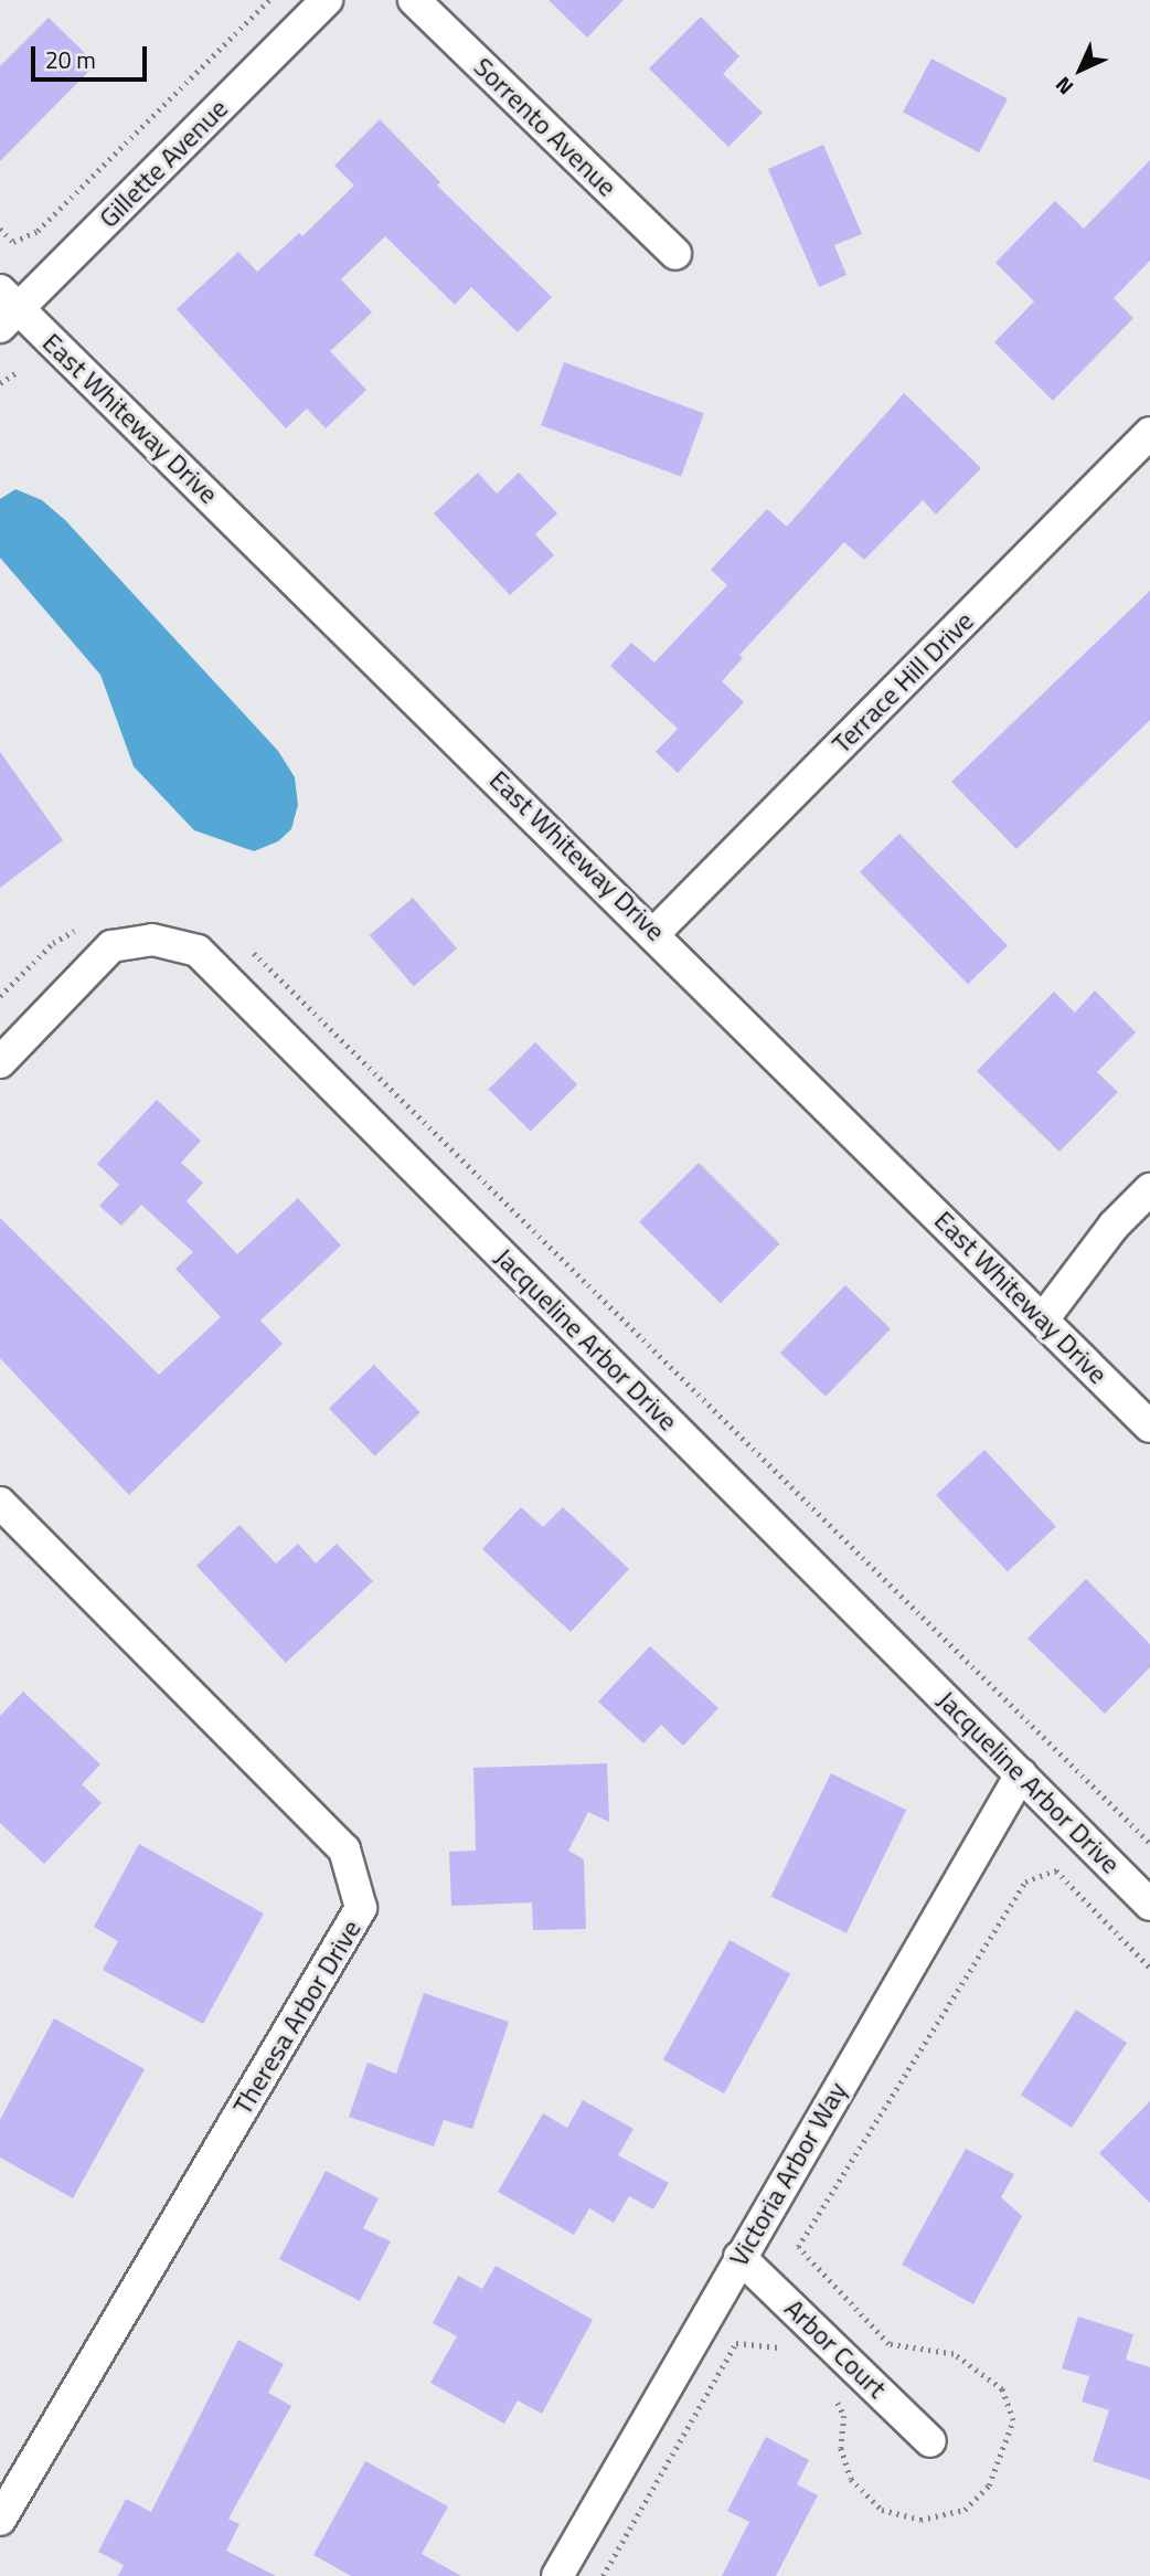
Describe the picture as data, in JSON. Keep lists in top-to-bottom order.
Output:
{
  "streets": {
    "street": [
      "Sorrento Avenue",
      "Gillette Avenue",
      "East Whiteway Drive",
      "Terrace Hill Drive",
      "Jacqueline Arbor Drive",
      "Theresa Arbor Drive",
      "Victoria Arbor Way",
      "Arbor Court"
    ]
  },
  "crossings": [
    ["Gillette Avenue", "East Whiteway Drive"],
    ["East Whiteway Drive", "Terrace Hill Drive"],
    ["Jacqueline Arbor Drive", "Victoria Arbor Way"],
    ["Victoria Arbor Way", "Arbor Court"]
  ],
  "scale_bar": "20 m",
  "north": "bottom left"
}
